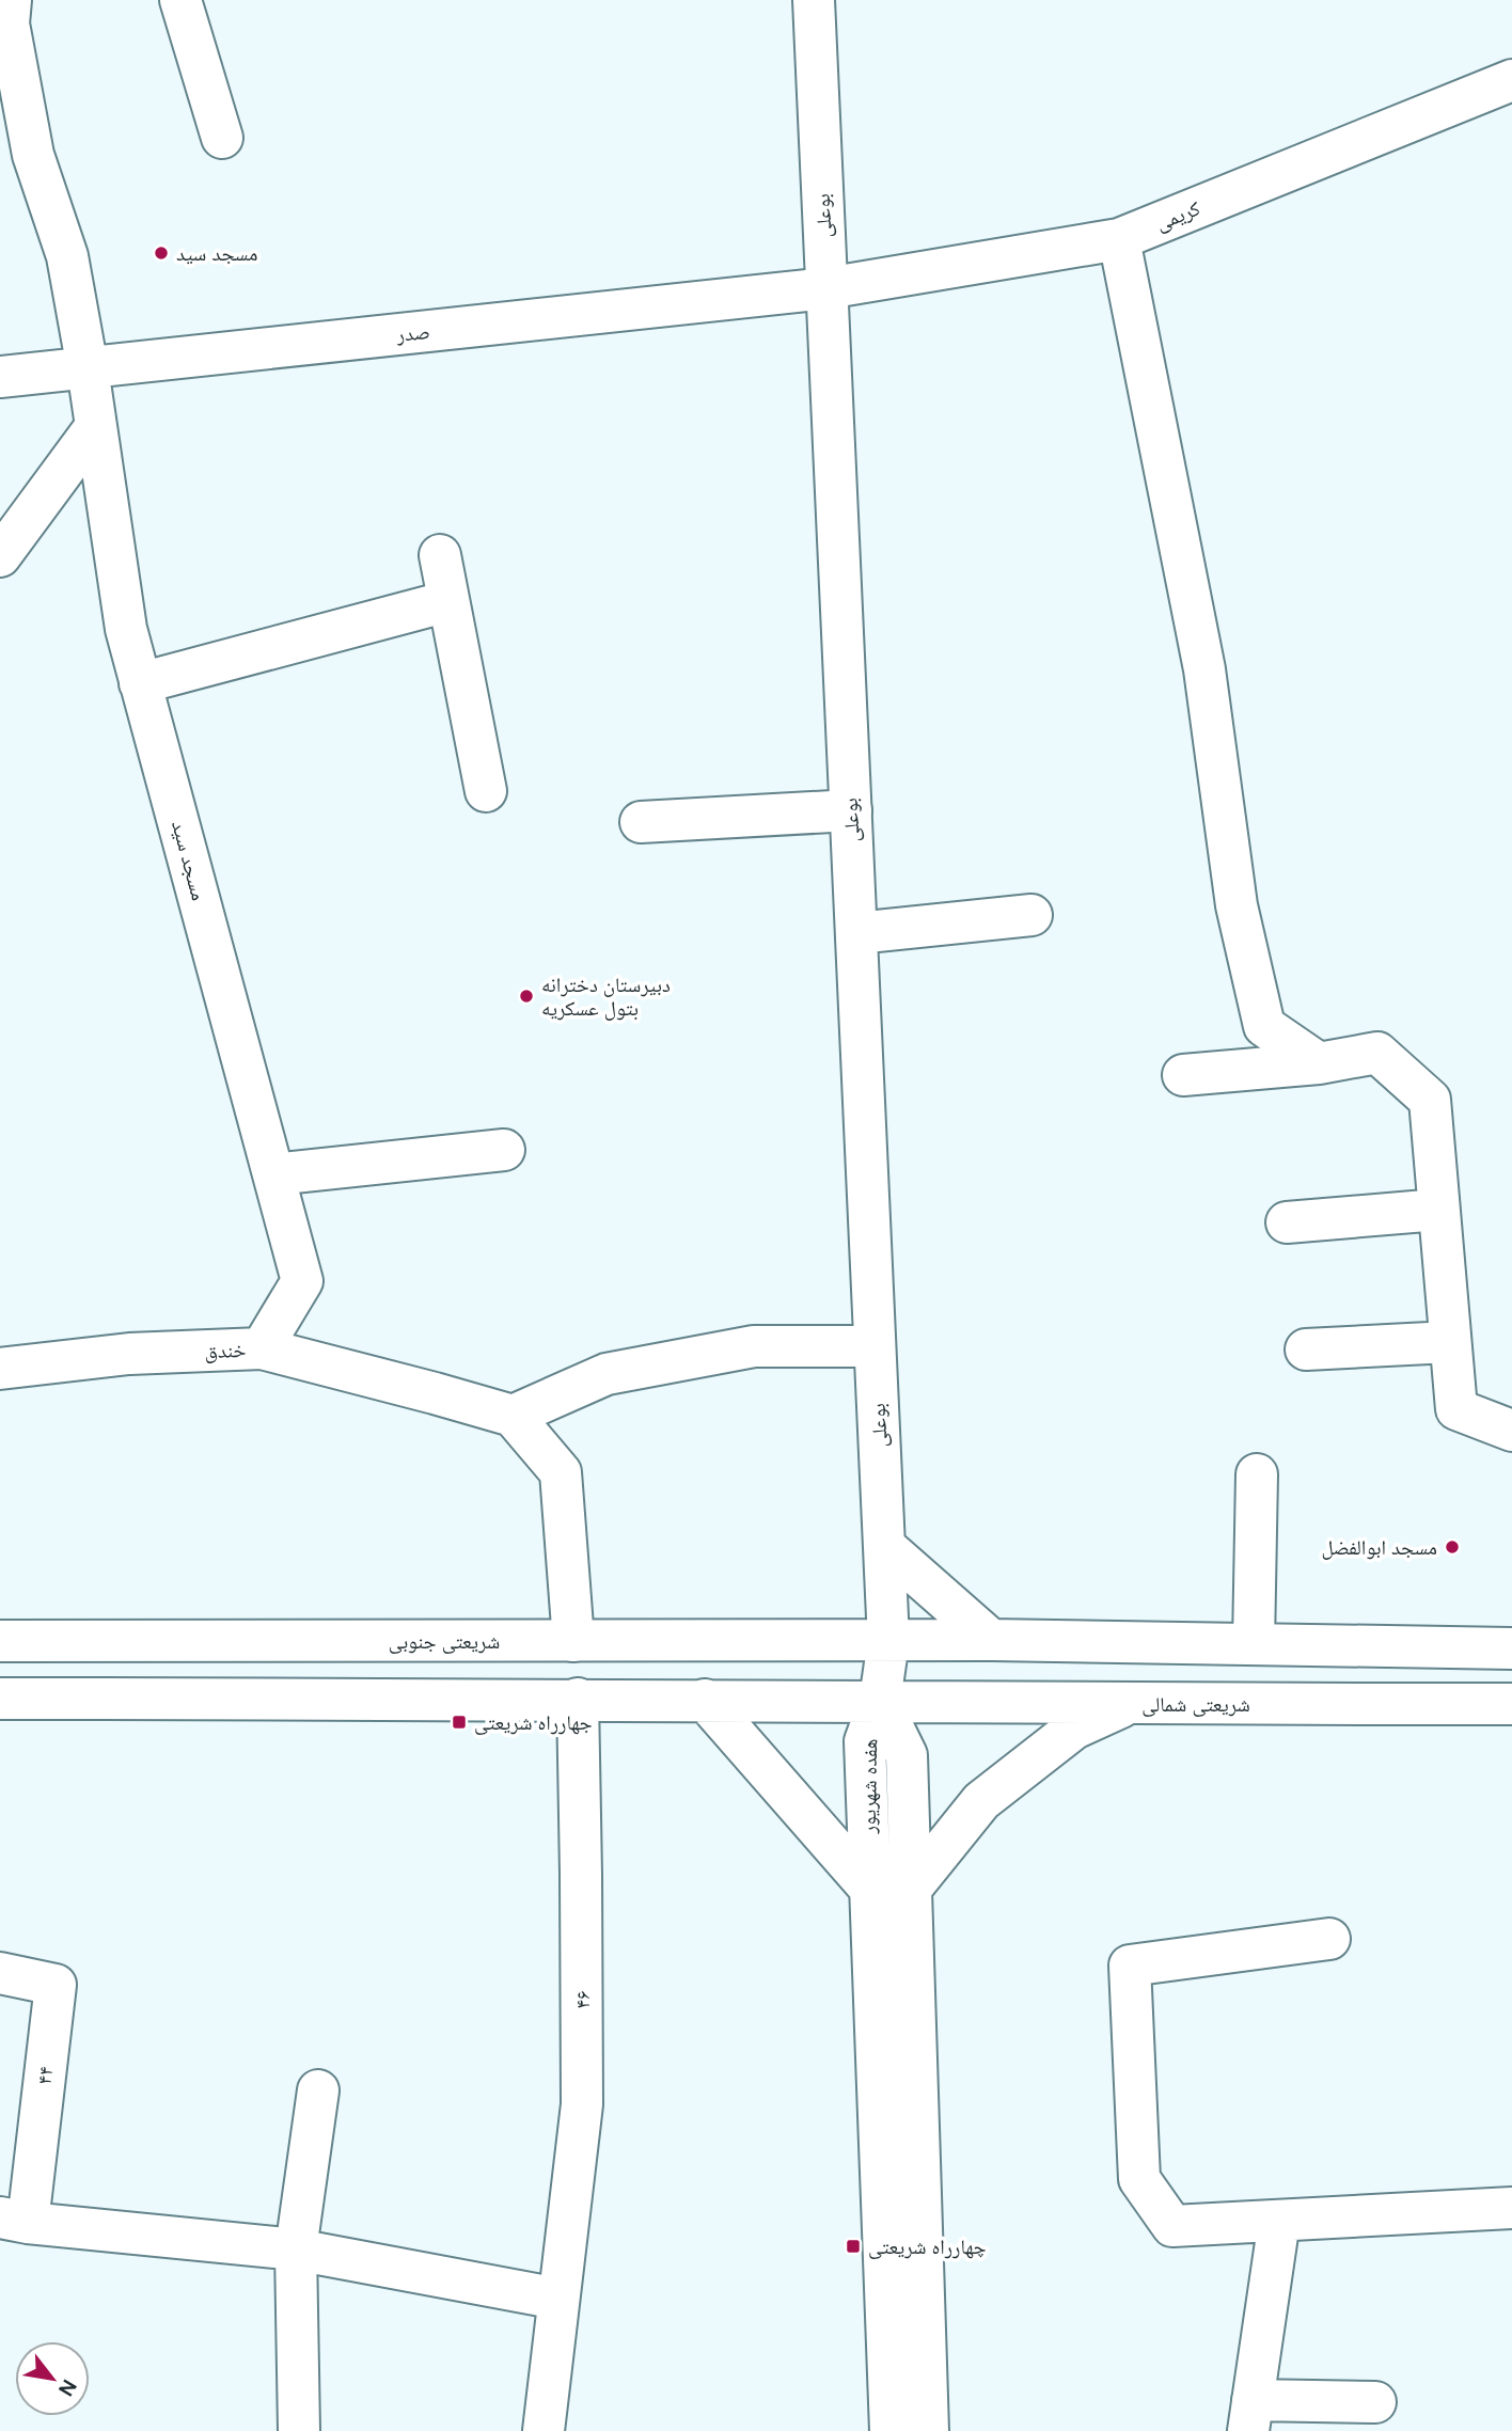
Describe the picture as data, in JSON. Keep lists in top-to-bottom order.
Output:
{
  "streets": {
    "street": [
      "بوعلی",
      "کریمی",
      "صدر",
      "مسجد سید",
      "خندق",
      "شریعتی جنوبی",
      "شریعتی شمالی",
      "هفده شهریور",
      "۴۶",
      "۴۴"
    ]
  },
  "crossings": [
    ["بوعلی", "کریمی"],
    ["بوعلی", "صدر"],
    ["بوعلی", "شریعتی جنوبی"],
    ["بوعلی", "شریعتی شمالی"],
    ["بوعلی", "هفده شهریور"],
    ["کریمی", "صدر"],
    ["صدر", "مسجد سید"],
    ["مسجد سید", "خندق"],
    ["شریعتی شمالی", "هفده شهریور"]
  ],
  "places": {
    "other": ["مسجد سید", "دبیرستان دخترانه بتول عسکریه", "مسجد ابوالفضل"],
    "transit": ["جهارراه شریعتی", "چهارراه شریعتی"]
  },
  "north": "bottom right"
}
